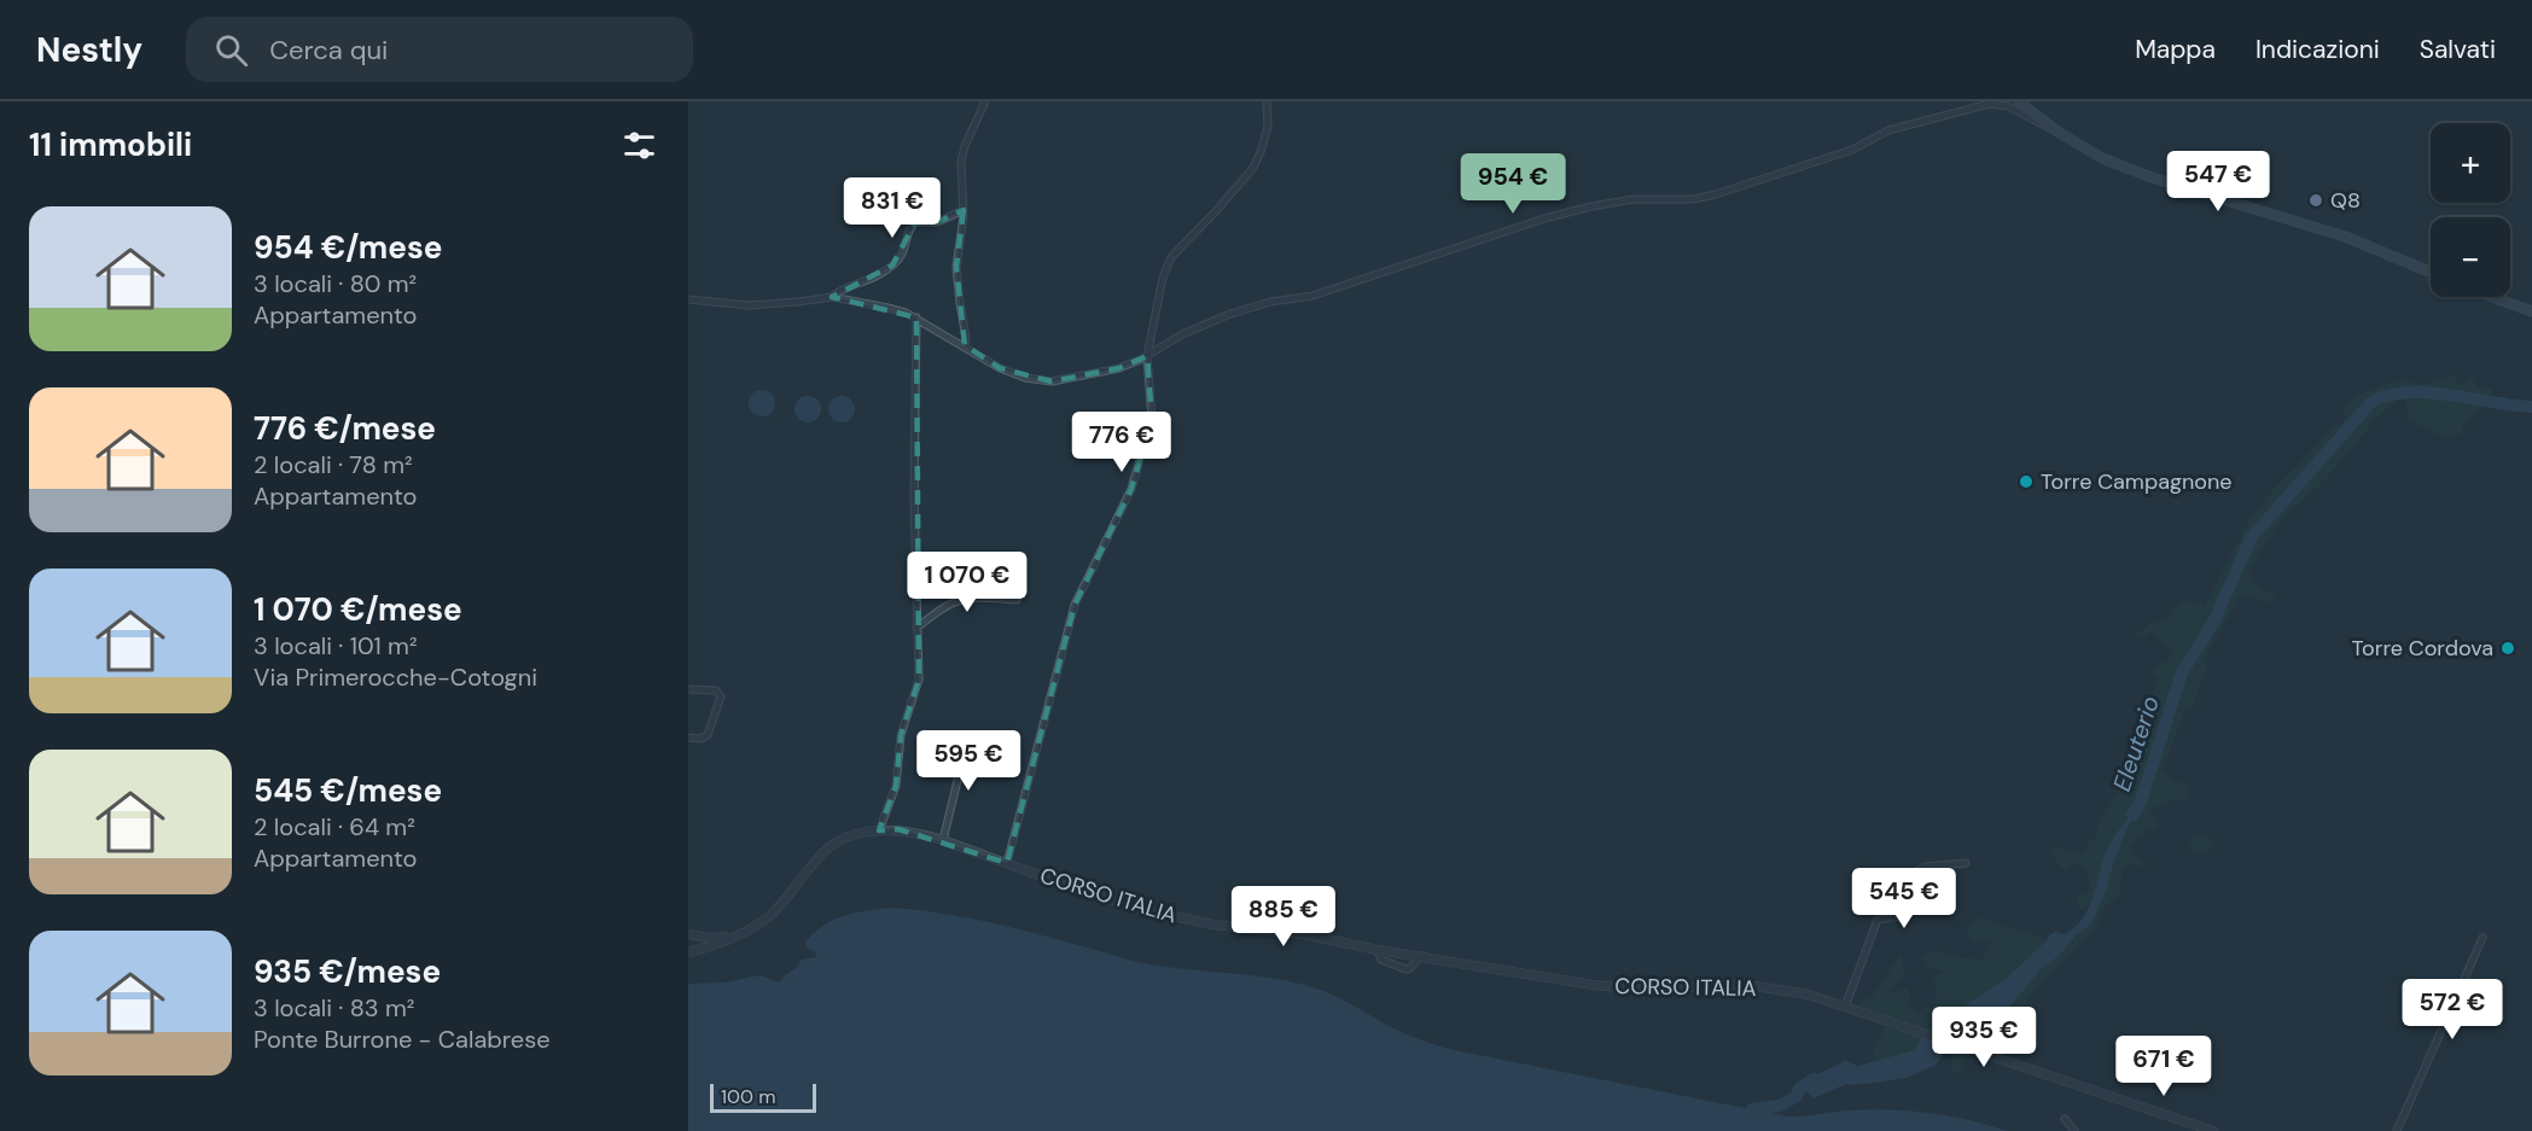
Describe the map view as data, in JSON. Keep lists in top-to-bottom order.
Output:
{
  "streets": {
    "street": ["CORSO ITALIA"]
  },
  "water": ["Eleuterio"],
  "places": ["Q8", "Torre Campagnone", "Torre Cordova"],
  "scale_bar": "100 m",
  "page": {
    "header": "Nestly",
    "search": "Cerca qui",
    "nav": ["Mappa", "Indicazioni", "Salvati"],
    "heading": "11 immobili",
    "map_buttons": ["+", "−"],
    "price": [
      "547 €",
      "954 €",
      "831 €",
      "776 €",
      "1 070 €",
      "595 €",
      "545 €",
      "885 €",
      "572 €",
      "935 €",
      "671 €"
    ],
    "list": [
      {
        "name": "954 €/mese",
        "note": "3 locali · 80 m² · Appartamento"
      },
      {
        "name": "776 €/mese",
        "note": "2 locali · 78 m² · Appartamento"
      },
      {
        "name": "1 070 €/mese",
        "note": "3 locali · 101 m² · Via Primerocche-Cotogni"
      },
      {
        "name": "545 €/mese",
        "note": "2 locali · 64 m² · Appartamento"
      },
      {
        "name": "935 €/mese",
        "note": "3 locali · 83 m² · Ponte Burrone - Calabrese"
      }
    ],
    "scale": "100 m"
  }
}
